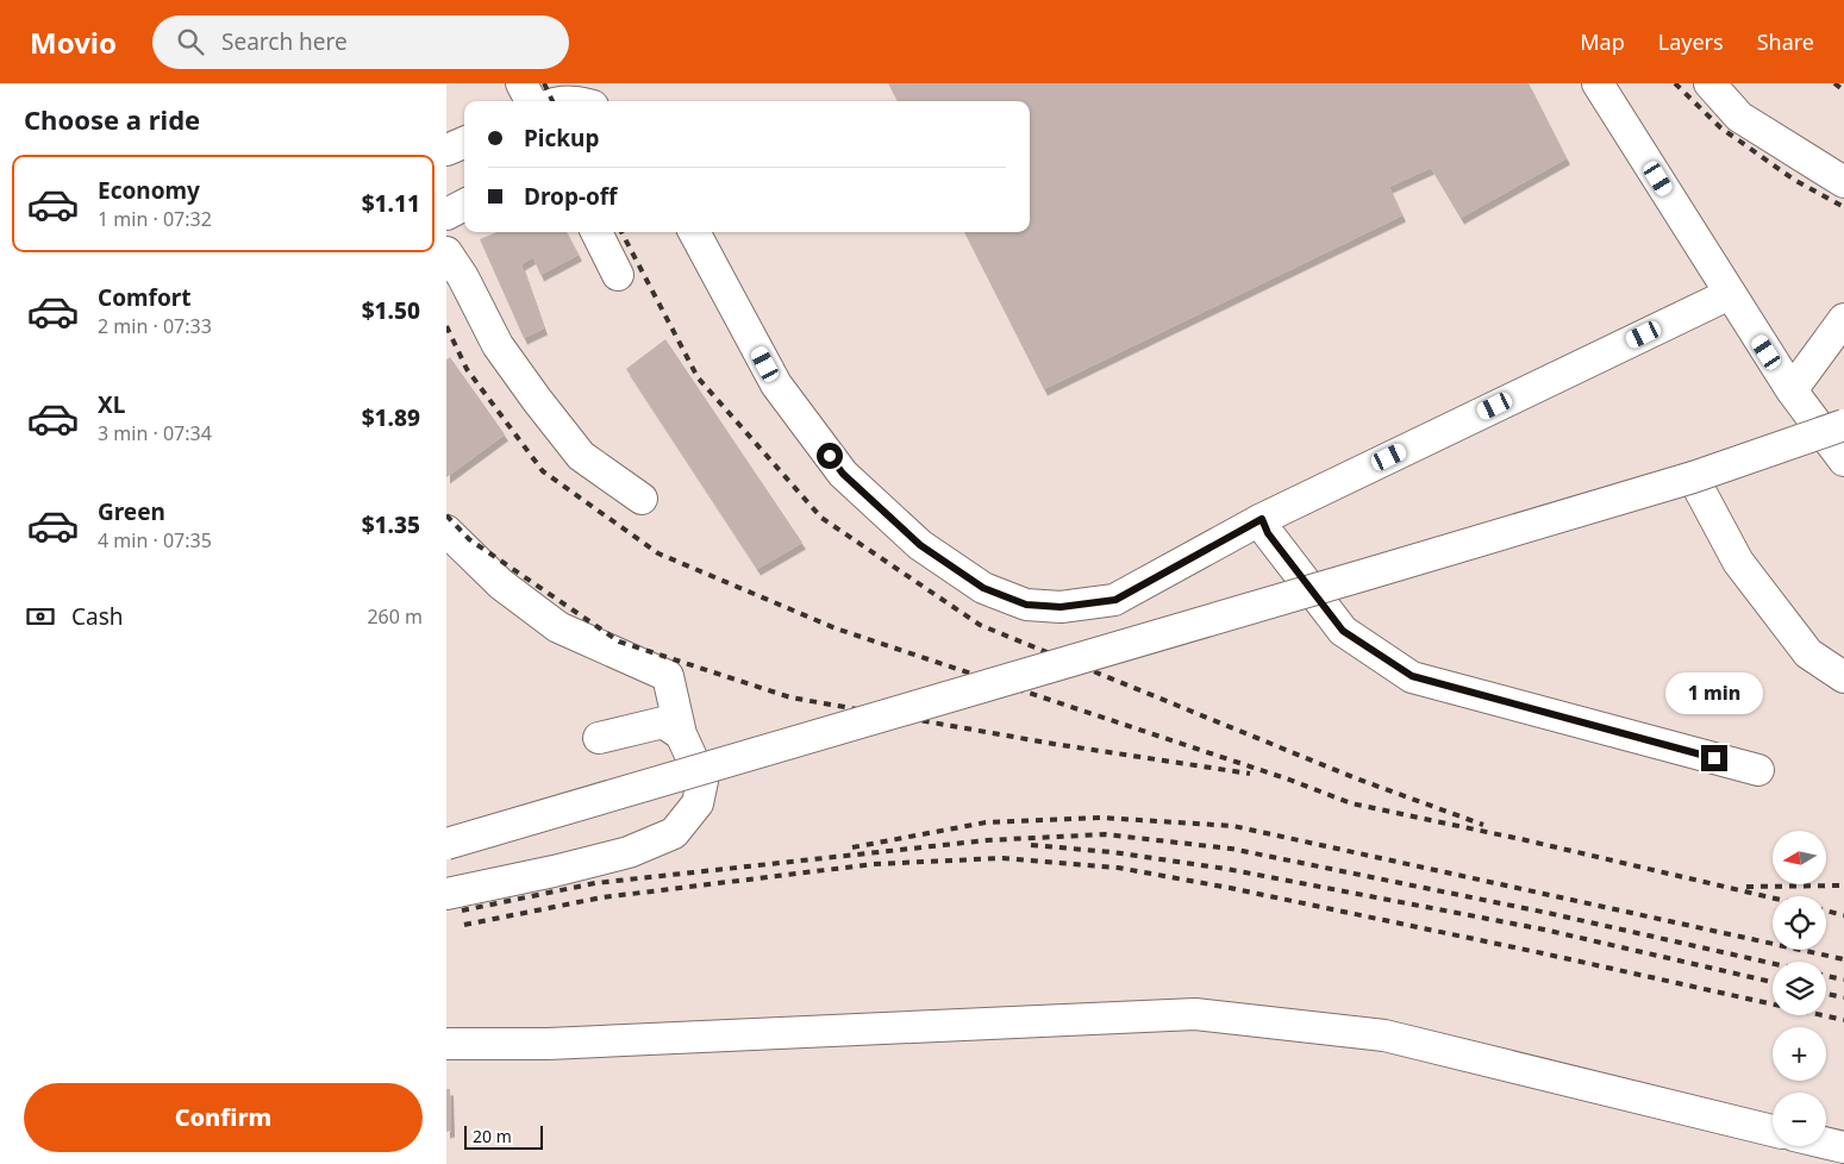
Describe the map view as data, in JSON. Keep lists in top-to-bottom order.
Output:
{
  "scale_bar": "20 m",
  "north": "left",
  "page": {
    "header": "Movio",
    "search": "Search here",
    "nav": ["Map", "Layers", "Share"],
    "heading": "Choose a ride",
    "banner": ["Pickup", "Drop-off"],
    "list": [
      {
        "name": "Economy",
        "note": "1 min · 07:32",
        "value": "$1.11"
      },
      {
        "name": "Comfort",
        "note": "2 min · 07:33",
        "value": "$1.50"
      },
      {
        "name": "XL",
        "note": "3 min · 07:34",
        "value": "$1.89"
      },
      {
        "name": "Green",
        "note": "4 min · 07:35",
        "value": "$1.35"
      }
    ],
    "pay": ["Cash", "260 m"],
    "bubble": "1 min",
    "map_buttons": ["+", "−"],
    "buttons": "Confirm",
    "scale": "20 m"
  }
}
